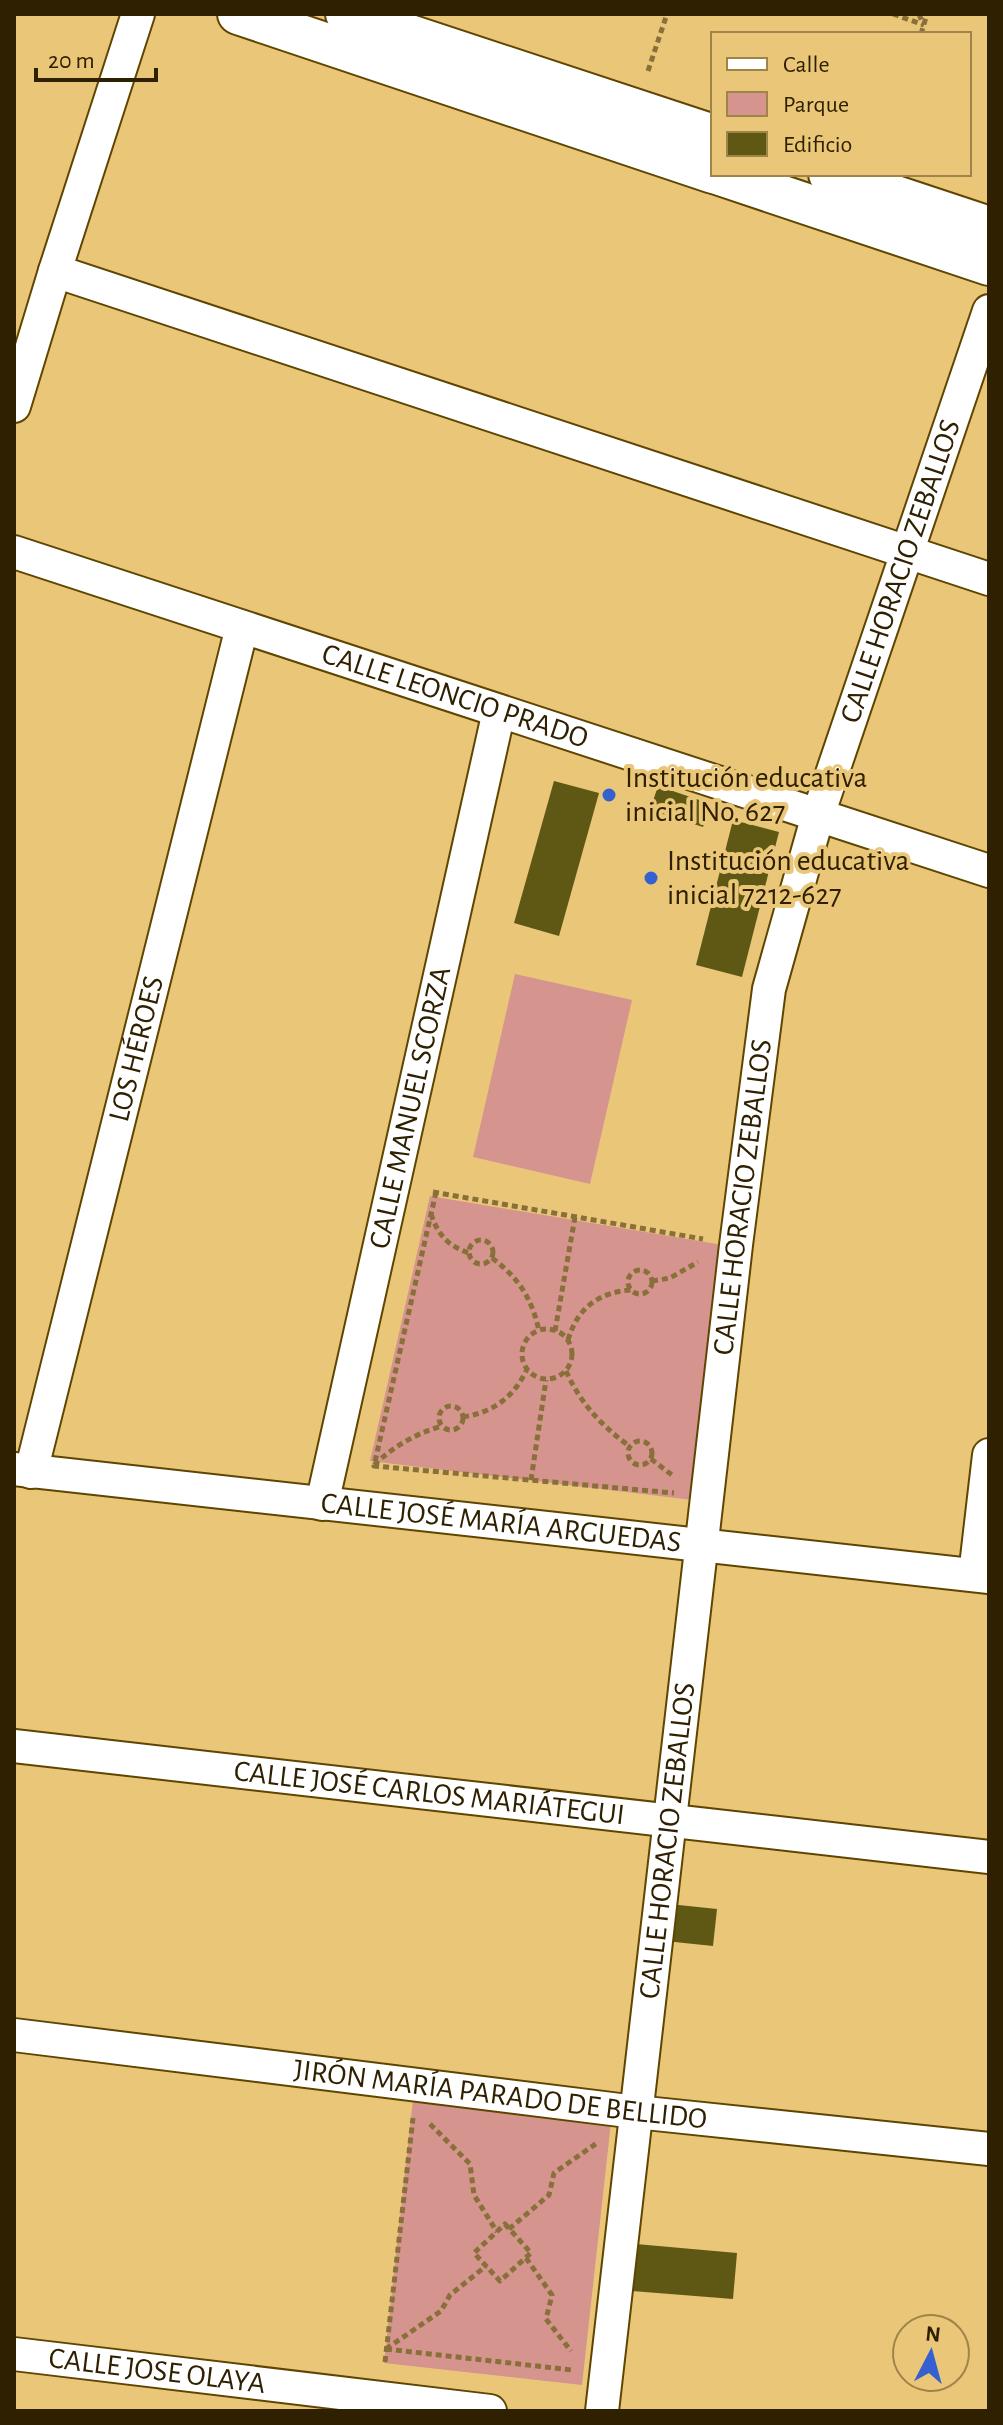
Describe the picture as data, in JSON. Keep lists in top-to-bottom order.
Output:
{
  "streets": {
    "street": [
      "CALLE HORACIO ZEBALLOS",
      "CALLE LEONCIO PRADO",
      "LOS HÉROES",
      "CALLE MANUEL SCORZA",
      "CALLE JOSÉ MARÍA ARGUEDAS",
      "CALLE JOSÉ CARLOS MARIÁTEGUI",
      "JIRÓN MARÍA PARADO DE BELLIDO",
      "CALLE JOSE OLAYA"
    ]
  },
  "crossings": [
    ["CALLE HORACIO ZEBALLOS", "CALLE LEONCIO PRADO"],
    ["CALLE HORACIO ZEBALLOS", "CALLE JOSÉ MARÍA ARGUEDAS"],
    ["CALLE HORACIO ZEBALLOS", "CALLE JOSÉ CARLOS MARIÁTEGUI"],
    ["CALLE HORACIO ZEBALLOS", "JIRÓN MARÍA PARADO DE BELLIDO"],
    ["CALLE LEONCIO PRADO", "LOS HÉROES"],
    ["CALLE LEONCIO PRADO", "CALLE MANUEL SCORZA"],
    ["LOS HÉROES", "CALLE JOSÉ MARÍA ARGUEDAS"],
    ["CALLE MANUEL SCORZA", "CALLE JOSÉ MARÍA ARGUEDAS"]
  ],
  "places": ["Institución educativa inicial No. 627", "Institución educativa inicial 7212-627"],
  "legend": ["Calle", "Parque", "Edificio"],
  "scale_bar": "20 m",
  "north": "top"
}
